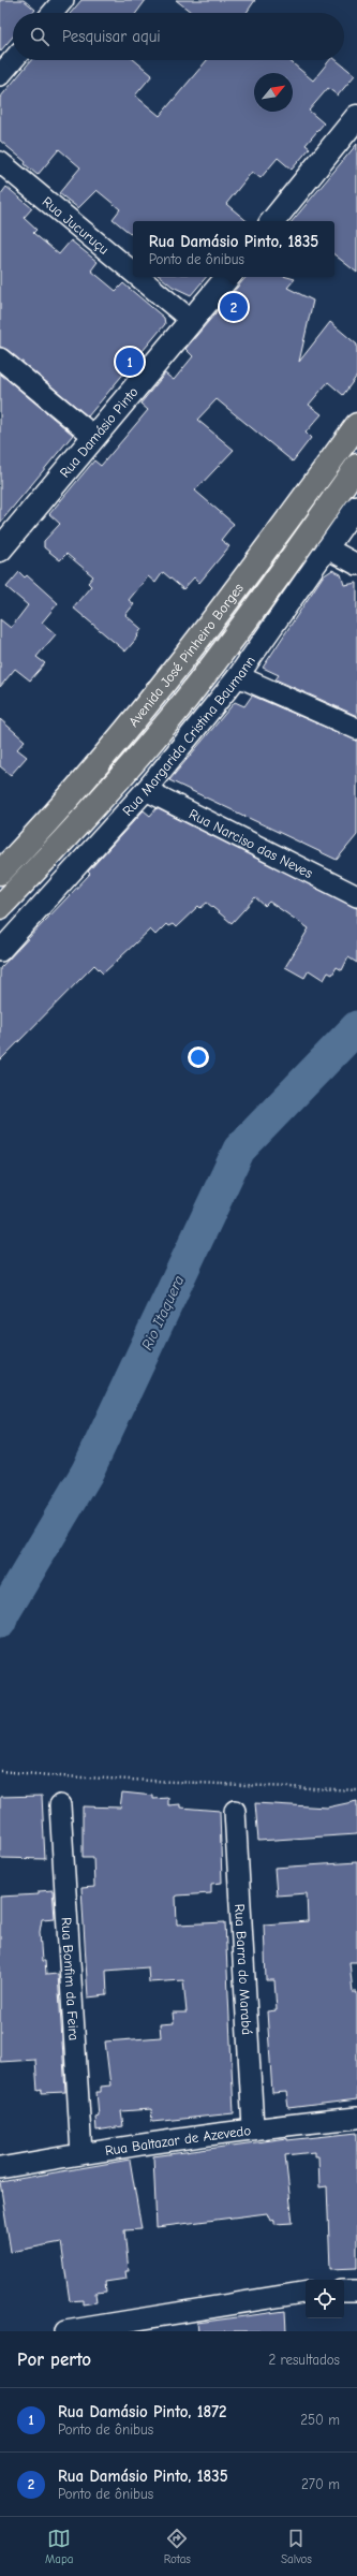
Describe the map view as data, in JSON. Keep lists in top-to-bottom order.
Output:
{
  "streets": {
    "main road": ["Avenida José Pinheiro Borges"],
    "street": [
      "Rua Jucuruçu",
      "Rua Damásio Pinto",
      "Rua Margarida Cristina Baumann",
      "Rua Narciso das Neves",
      "Rua Barra do Marabá",
      "Rua Bonfim da Feira",
      "Rua Baltazar de Azevedo"
    ]
  },
  "crossings": [
    ["Rua Jucuruçu", "Rua Damásio Pinto"],
    ["Rua Margarida Cristina Baumann", "Rua Narciso das Neves"],
    ["Rua Barra do Marabá", "Rua Baltazar de Azevedo"],
    ["Rua Bonfim da Feira", "Rua Baltazar de Azevedo"]
  ],
  "water": ["Rio Itaquera"],
  "north": "top right",
  "page": {
    "search": "Pesquisar aqui",
    "popup": ["Rua Damásio Pinto, 1835", "Ponto de ônibus"],
    "pins": ["2", "1"],
    "heading": ["Por perto", "2 resultados"],
    "list": [
      {
        "mark": "1",
        "name": "Rua Damásio Pinto, 1872",
        "note": "Ponto de ônibus",
        "value": "250 m"
      },
      {
        "mark": "2",
        "name": "Rua Damásio Pinto, 1835",
        "note": "Ponto de ônibus",
        "value": "270 m"
      }
    ],
    "nav": ["Mapa", "Rotas", "Salvos"]
  }
}
